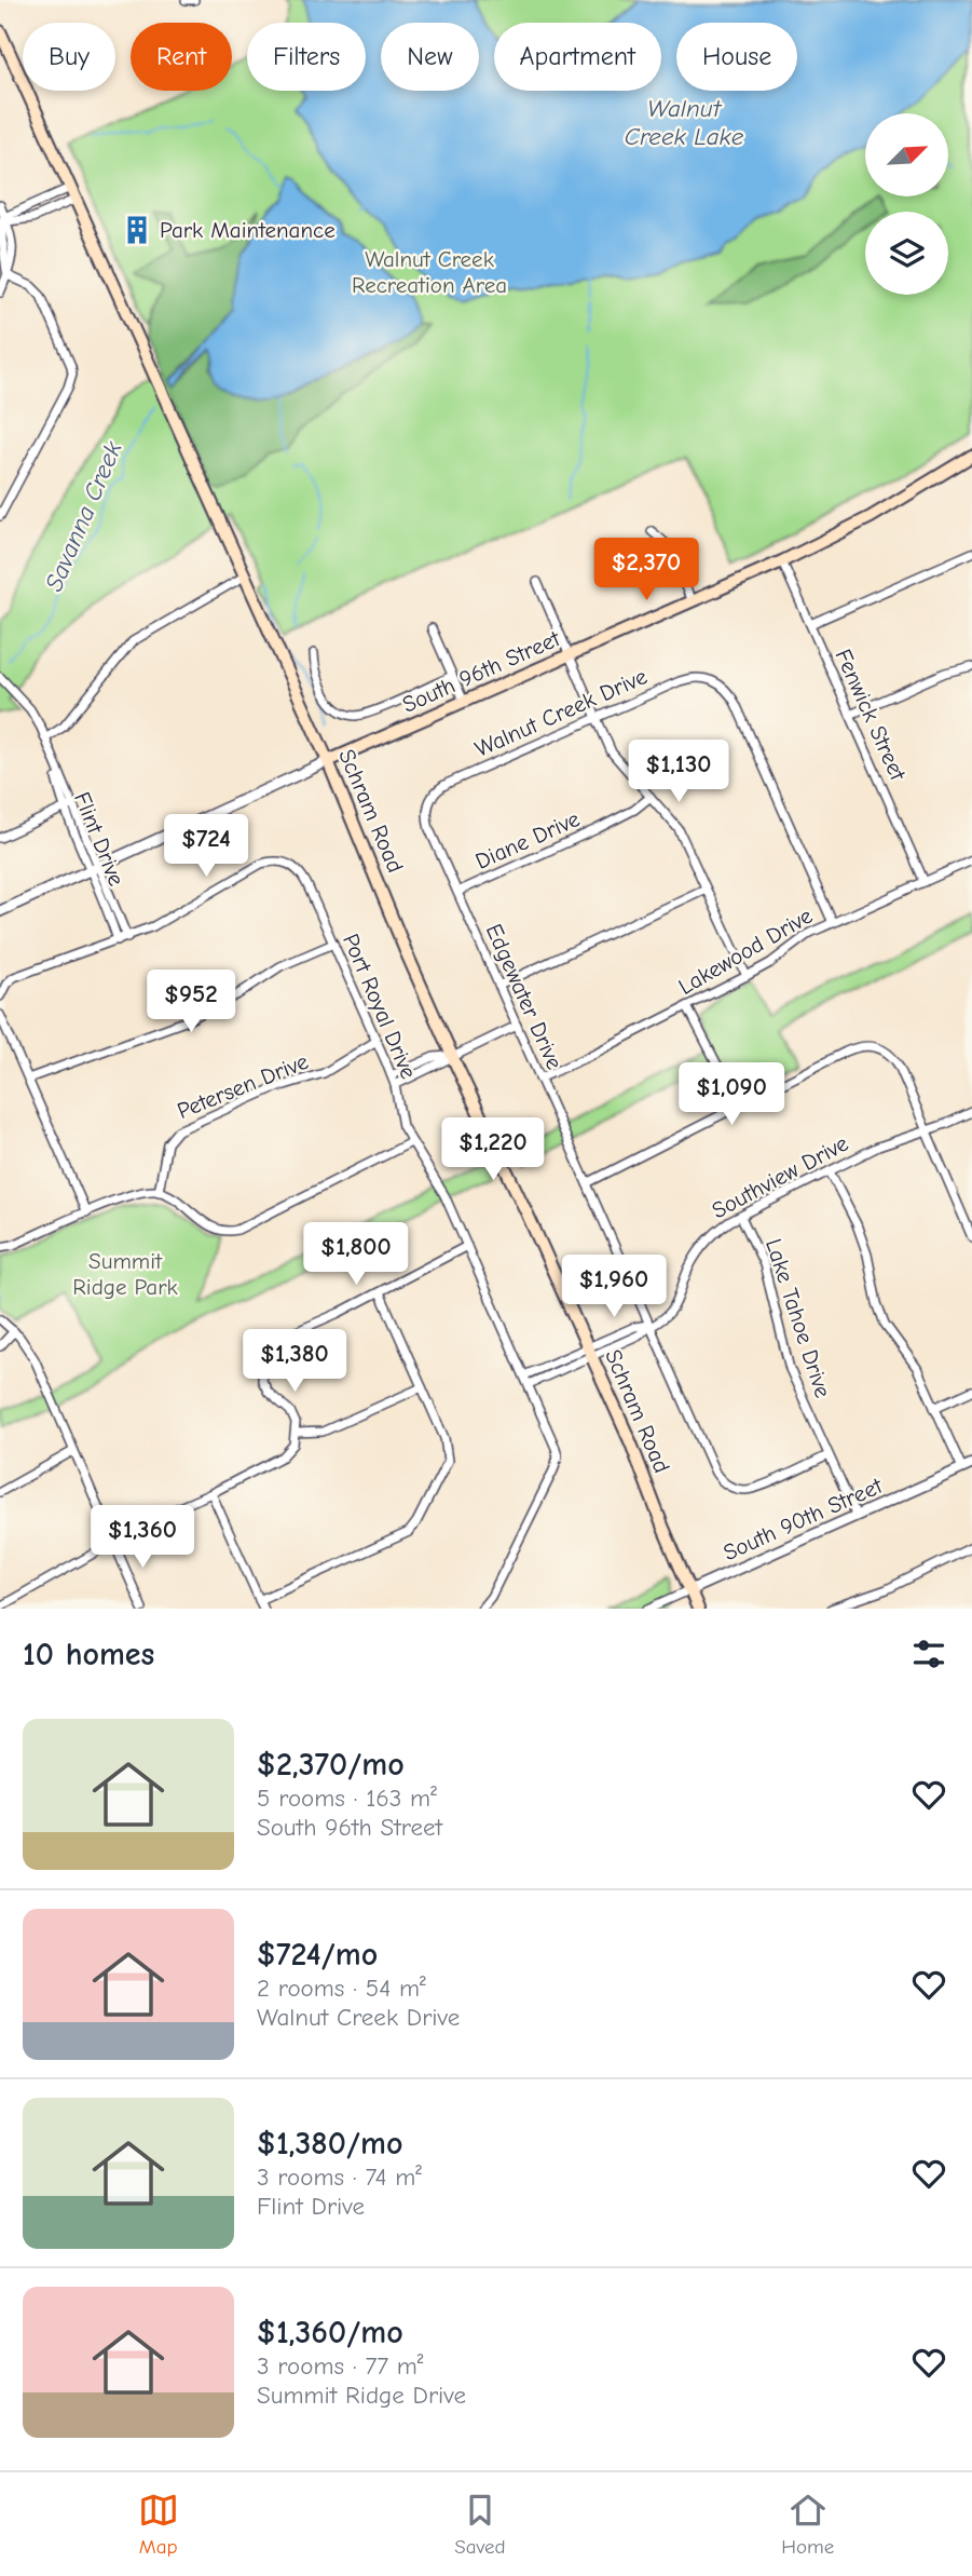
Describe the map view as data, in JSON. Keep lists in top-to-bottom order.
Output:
{
  "streets": {
    "main road": ["South 96th Street", "Schram Road"],
    "street": [
      "Walnut Creek Drive",
      "Fenwick Street",
      "Flint Drive",
      "Diane Drive",
      "Lakewood Drive",
      "Edgewater Drive",
      "Port Royal Drive",
      "Petersen Drive",
      "Southview Drive",
      "Lake Tahoe Drive",
      "South 90th Street"
    ]
  },
  "crossings": [
    ["South 96th Street", "Fenwick Street"],
    ["South 96th Street", "Schram Road"],
    ["South 96th Street", "Flint Drive"],
    ["Walnut Creek Drive", "Lakewood Drive"],
    ["Walnut Creek Drive", "Edgewater Drive"],
    ["Fenwick Street", "Lakewood Drive"],
    ["Schram Road", "Southview Drive"],
    ["Schram Road", "South 90th Street"],
    ["Flint Drive", "Port Royal Drive"],
    ["Diane Drive", "Edgewater Drive"],
    ["Lakewood Drive", "Edgewater Drive"],
    ["Edgewater Drive", "Southview Drive"],
    ["Edgewater Drive", "Lake Tahoe Drive"],
    ["Port Royal Drive", "Petersen Drive"],
    ["Port Royal Drive", "Southview Drive"],
    ["Southview Drive", "Lake Tahoe Drive"],
    ["Lake Tahoe Drive", "South 90th Street"]
  ],
  "water": ["Walnut Creek Lake", "Savanna Creek"],
  "parks": ["Walnut Creek Recreation Area", "Summit Ridge Park"],
  "places": {
    "building": ["Park Maintenance"]
  },
  "north": "top right",
  "page": {
    "chip": [
      "Buy",
      "Rent",
      "Filters",
      "New",
      "Apartment",
      "House"
    ],
    "price": [
      "$2,370",
      "$1,130",
      "$724",
      "$952",
      "$1,090",
      "$1,220",
      "$1,800",
      "$1,960",
      "$1,380",
      "$1,360"
    ],
    "heading": "10 homes",
    "list": [
      {
        "name": "$2,370/mo",
        "note": "5 rooms · 163 m² · South 96th Street"
      },
      {
        "name": "$724/mo",
        "note": "2 rooms · 54 m² · Walnut Creek Drive"
      },
      {
        "name": "$1,380/mo",
        "note": "3 rooms · 74 m² · Flint Drive"
      },
      {
        "name": "$1,360/mo",
        "note": "3 rooms · 77 m² · Summit Ridge Drive"
      }
    ],
    "tabs": ["Map", "Saved", "Home"]
  }
}
